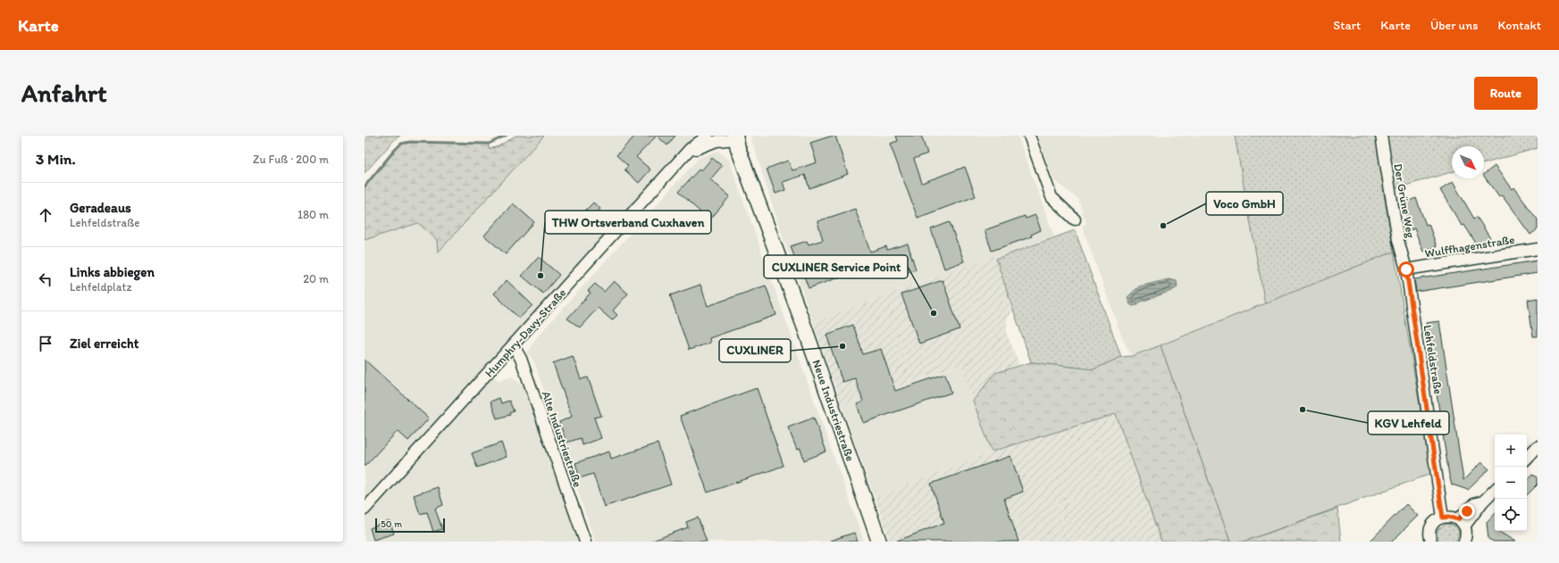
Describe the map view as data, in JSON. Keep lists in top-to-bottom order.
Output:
{
  "streets": {
    "street": [
      "Der Grüne Weg",
      "Wulffhagenstraße",
      "Humphry-Davy-Straße",
      "Lehfeldstraße",
      "Neue Industriestraße",
      "Alte Industriestraße"
    ]
  },
  "crossings": [
    ["Der Grüne Weg", "Wulffhagenstraße"],
    ["Der Grüne Weg", "Lehfeldstraße"],
    ["Wulffhagenstraße", "Lehfeldstraße"],
    ["Humphry-Davy-Straße", "Neue Industriestraße"],
    ["Humphry-Davy-Straße", "Alte Industriestraße"]
  ],
  "places": [
    "Voco GmbH",
    "THW Ortsverband Cuxhaven",
    "CUXLINER Service Point",
    "CUXLINER",
    "KGV Lehfeld"
  ],
  "scale_bar": "50 m",
  "north": "bottom right",
  "page": {
    "header": "Karte",
    "nav": [
      "Start",
      "Karte",
      "Über uns",
      "Kontakt"
    ],
    "buttons": "Route",
    "title": "Anfahrt",
    "heading": ["3 Min.", "Zu Fuß · 200 m"],
    "list": [
      ["Geradeaus", "Lehfeldstraße", "180 m"],
      ["Links abbiegen", "Lehfeldplatz", "20 m"],
      "Ziel erreicht"
    ],
    "map_buttons": ["+", "−"],
    "scale": "50 m"
  }
}
